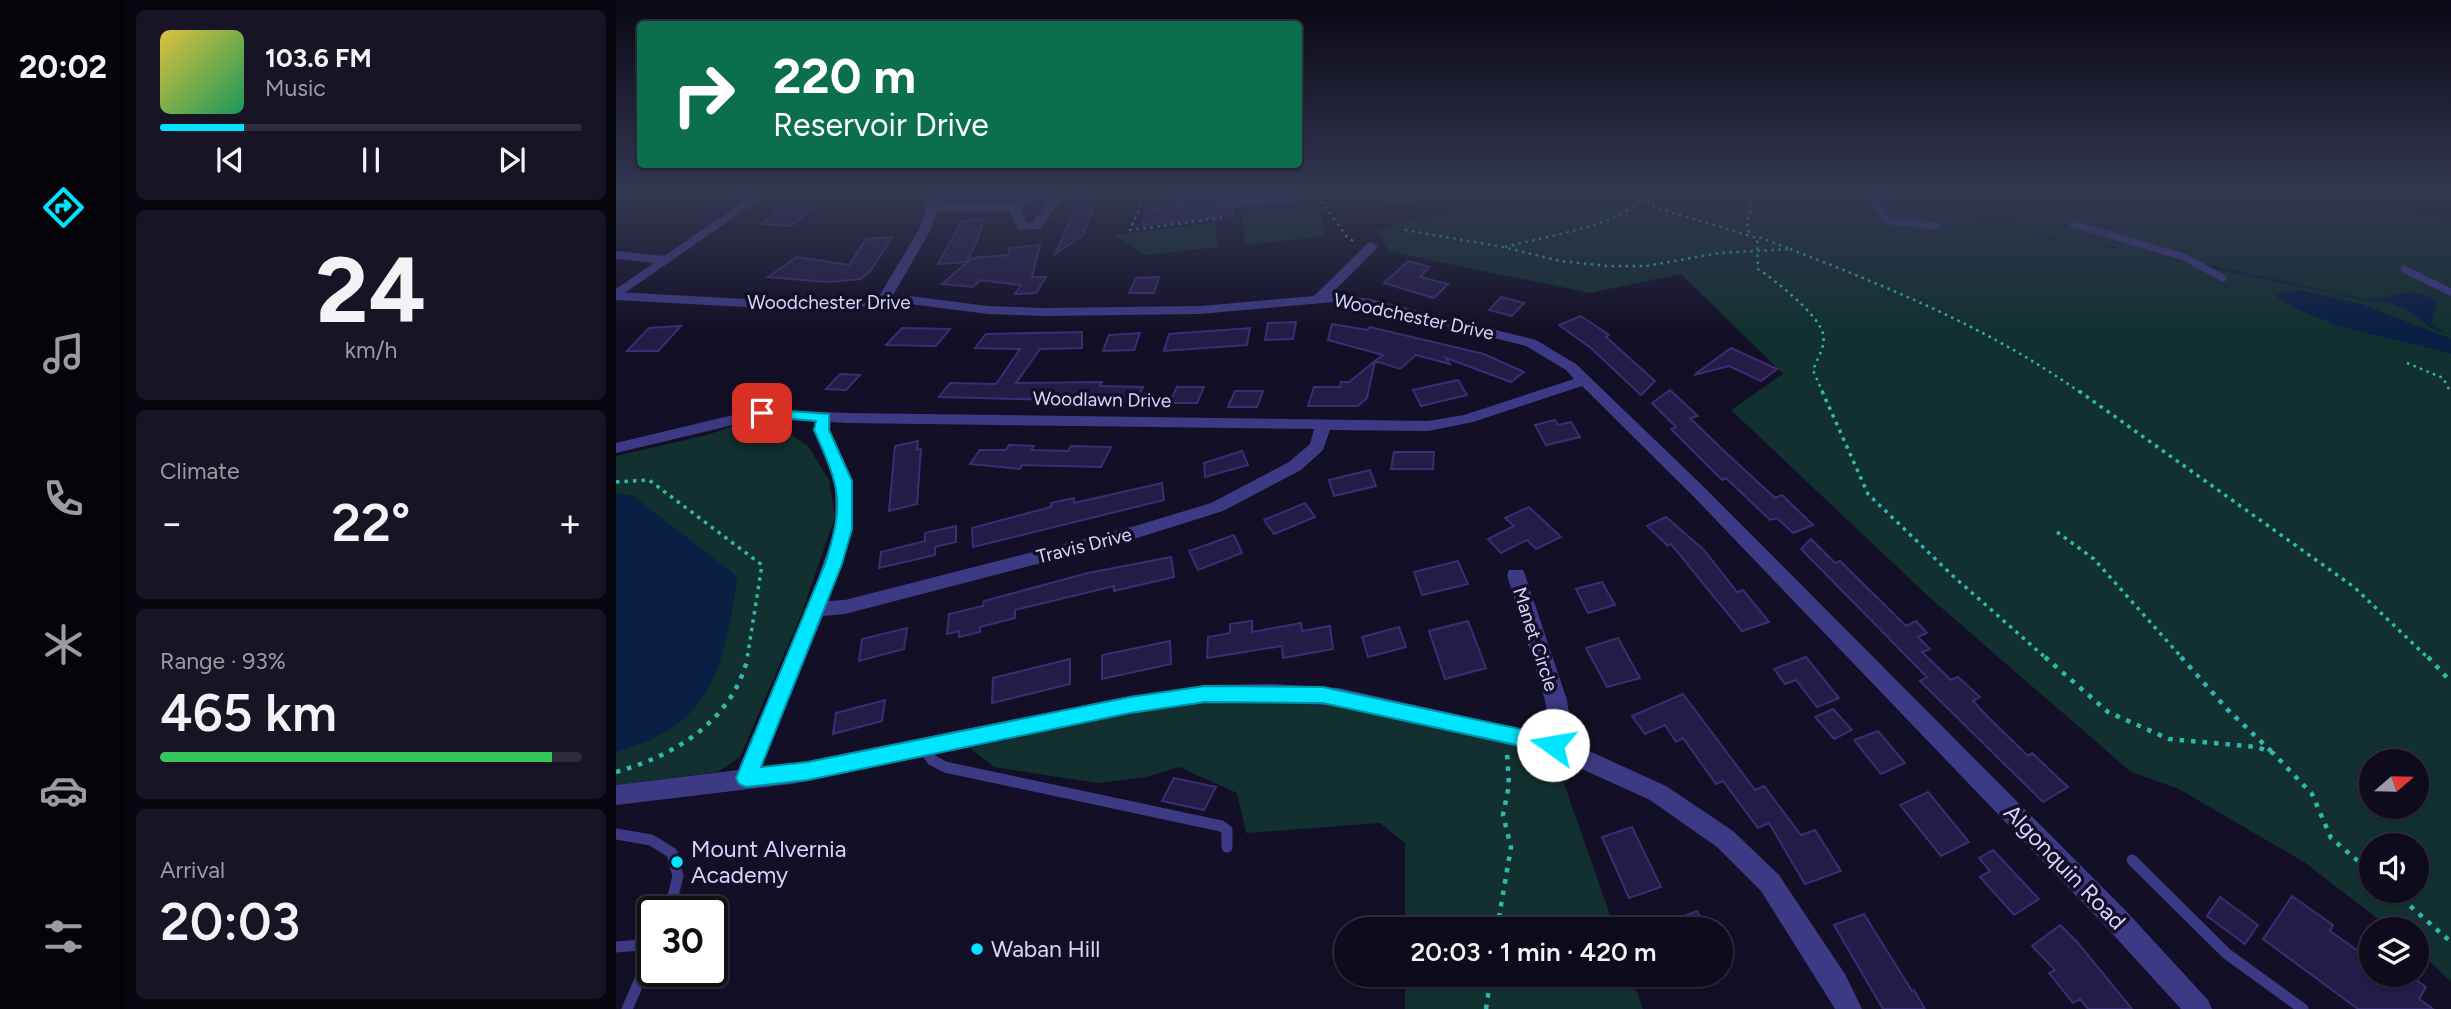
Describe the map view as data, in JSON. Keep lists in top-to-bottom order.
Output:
{
  "streets": {
    "street": [
      "Woodchester Drive",
      "Woodlawn Drive",
      "Travis Drive",
      "Manet Circle",
      "Algonquin Road"
    ]
  },
  "crossings": [
    ["Woodchester Drive", "Woodlawn Drive"],
    ["Woodchester Drive", "Algonquin Road"],
    ["Woodlawn Drive", "Travis Drive"]
  ],
  "places": ["Mount Alvernia Academy", "Waban Hill"],
  "north": "right",
  "page": {
    "tabs": "20:02",
    "turn": ["220 m", "Reservoir Drive"],
    "song": ["103.6 FM", "Music"],
    "tile": [
      ["24", "km/h"],
      "Climate",
      ["Range · 93%", "465 km"],
      ["Arrival", "20:03"]
    ],
    "heat": ["−", "22°", "+"],
    "limit": "30",
    "trip": "20:03 · 1 min · 420 m"
  }
}
